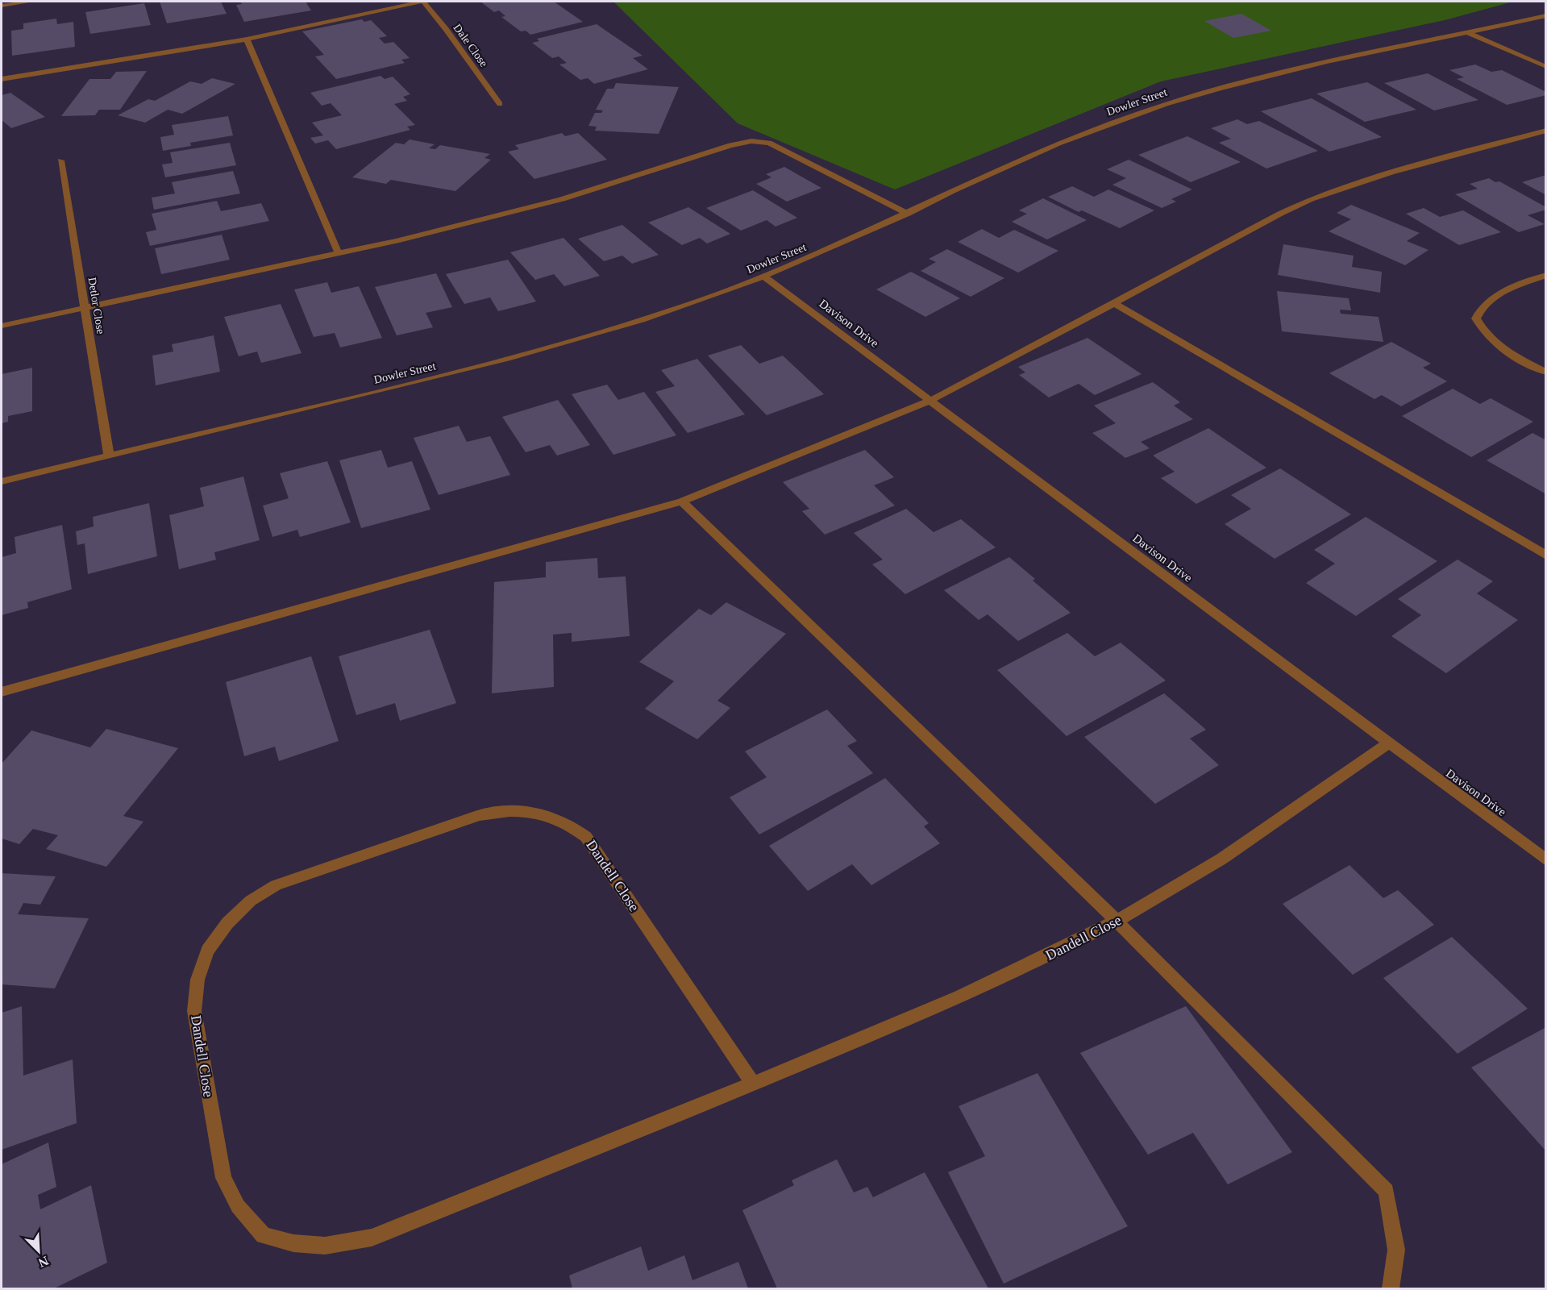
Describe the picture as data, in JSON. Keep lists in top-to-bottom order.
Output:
{
  "streets": {
    "street": [
      "Dale Close",
      "Dowler Street",
      "Detlor Close",
      "Davison Drive",
      "Dandell Close"
    ]
  },
  "crossings": [
    ["Dowler Street", "Detlor Close"],
    ["Dowler Street", "Davison Drive"],
    ["Davison Drive", "Dandell Close"]
  ],
  "north": "bottom right"
}
